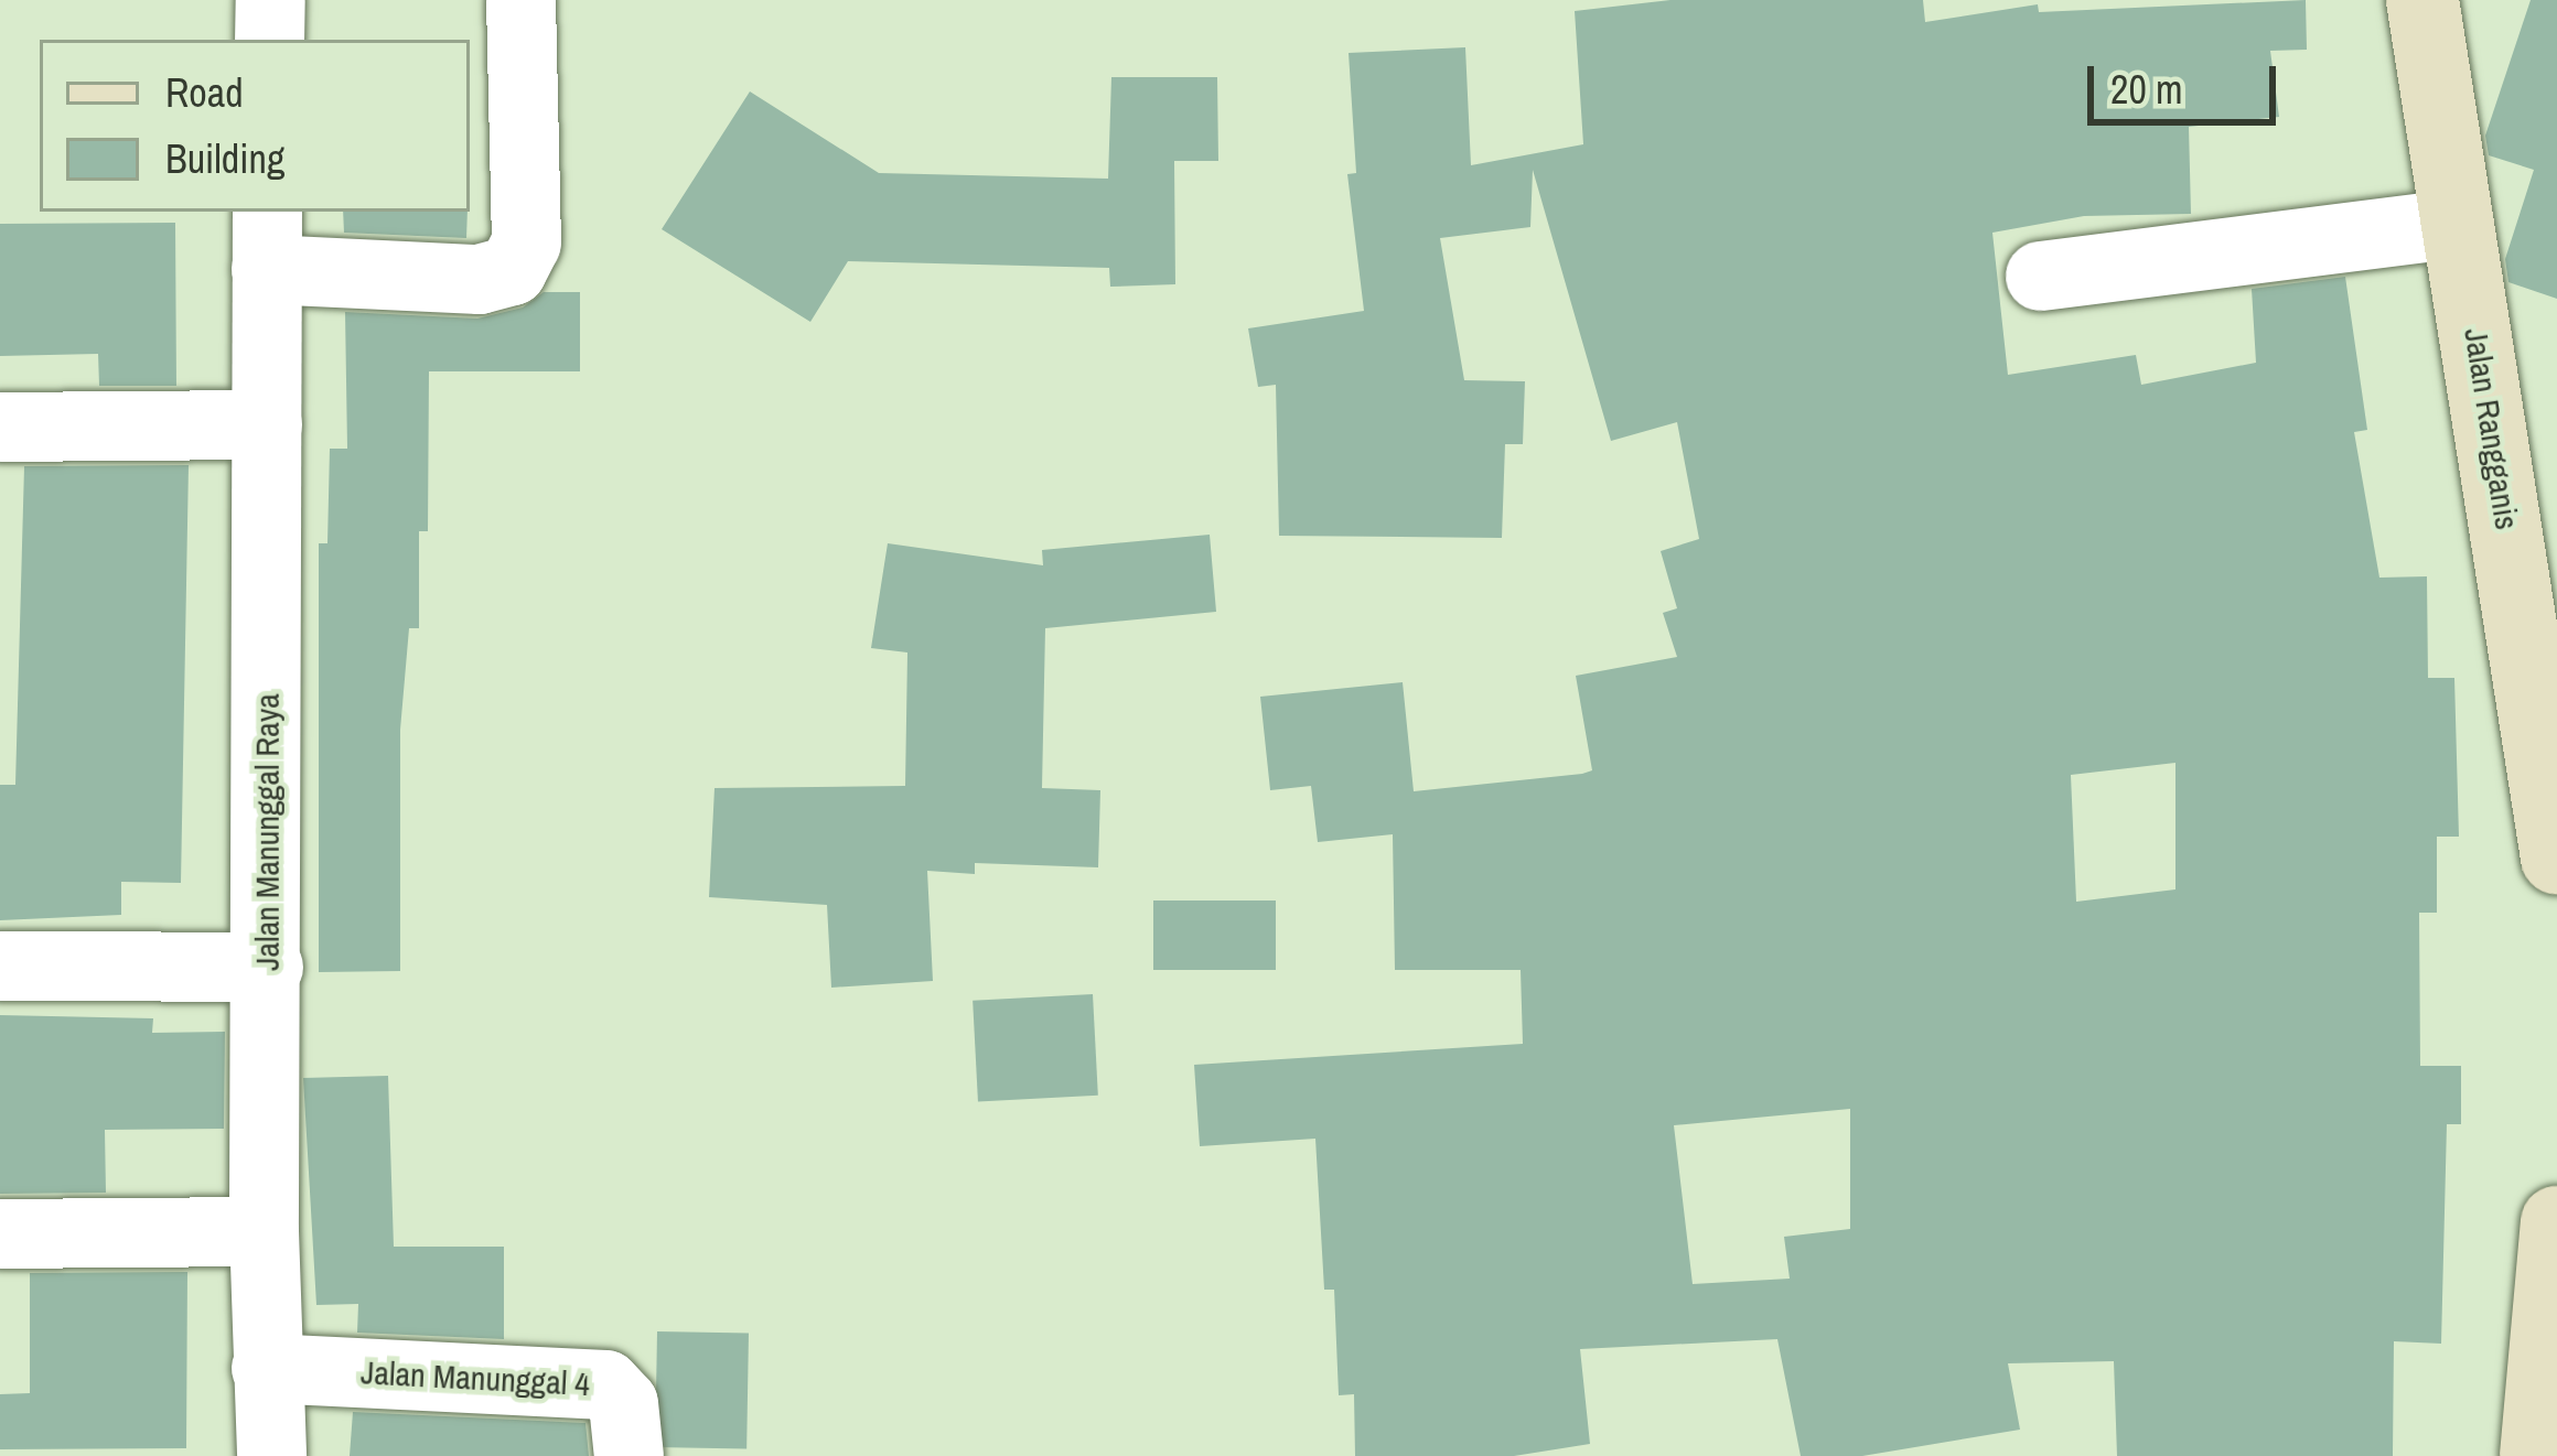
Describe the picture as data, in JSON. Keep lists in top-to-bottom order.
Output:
{
  "streets": {
    "street": ["Jalan Rangganis", "Jalan Manunggal Raya", "Jalan Manunggal 4"]
  },
  "crossings": [
    ["Jalan Manunggal Raya", "Jalan Manunggal 4"]
  ],
  "legend": ["Road", "Building"],
  "scale_bar": "20 m"
}
